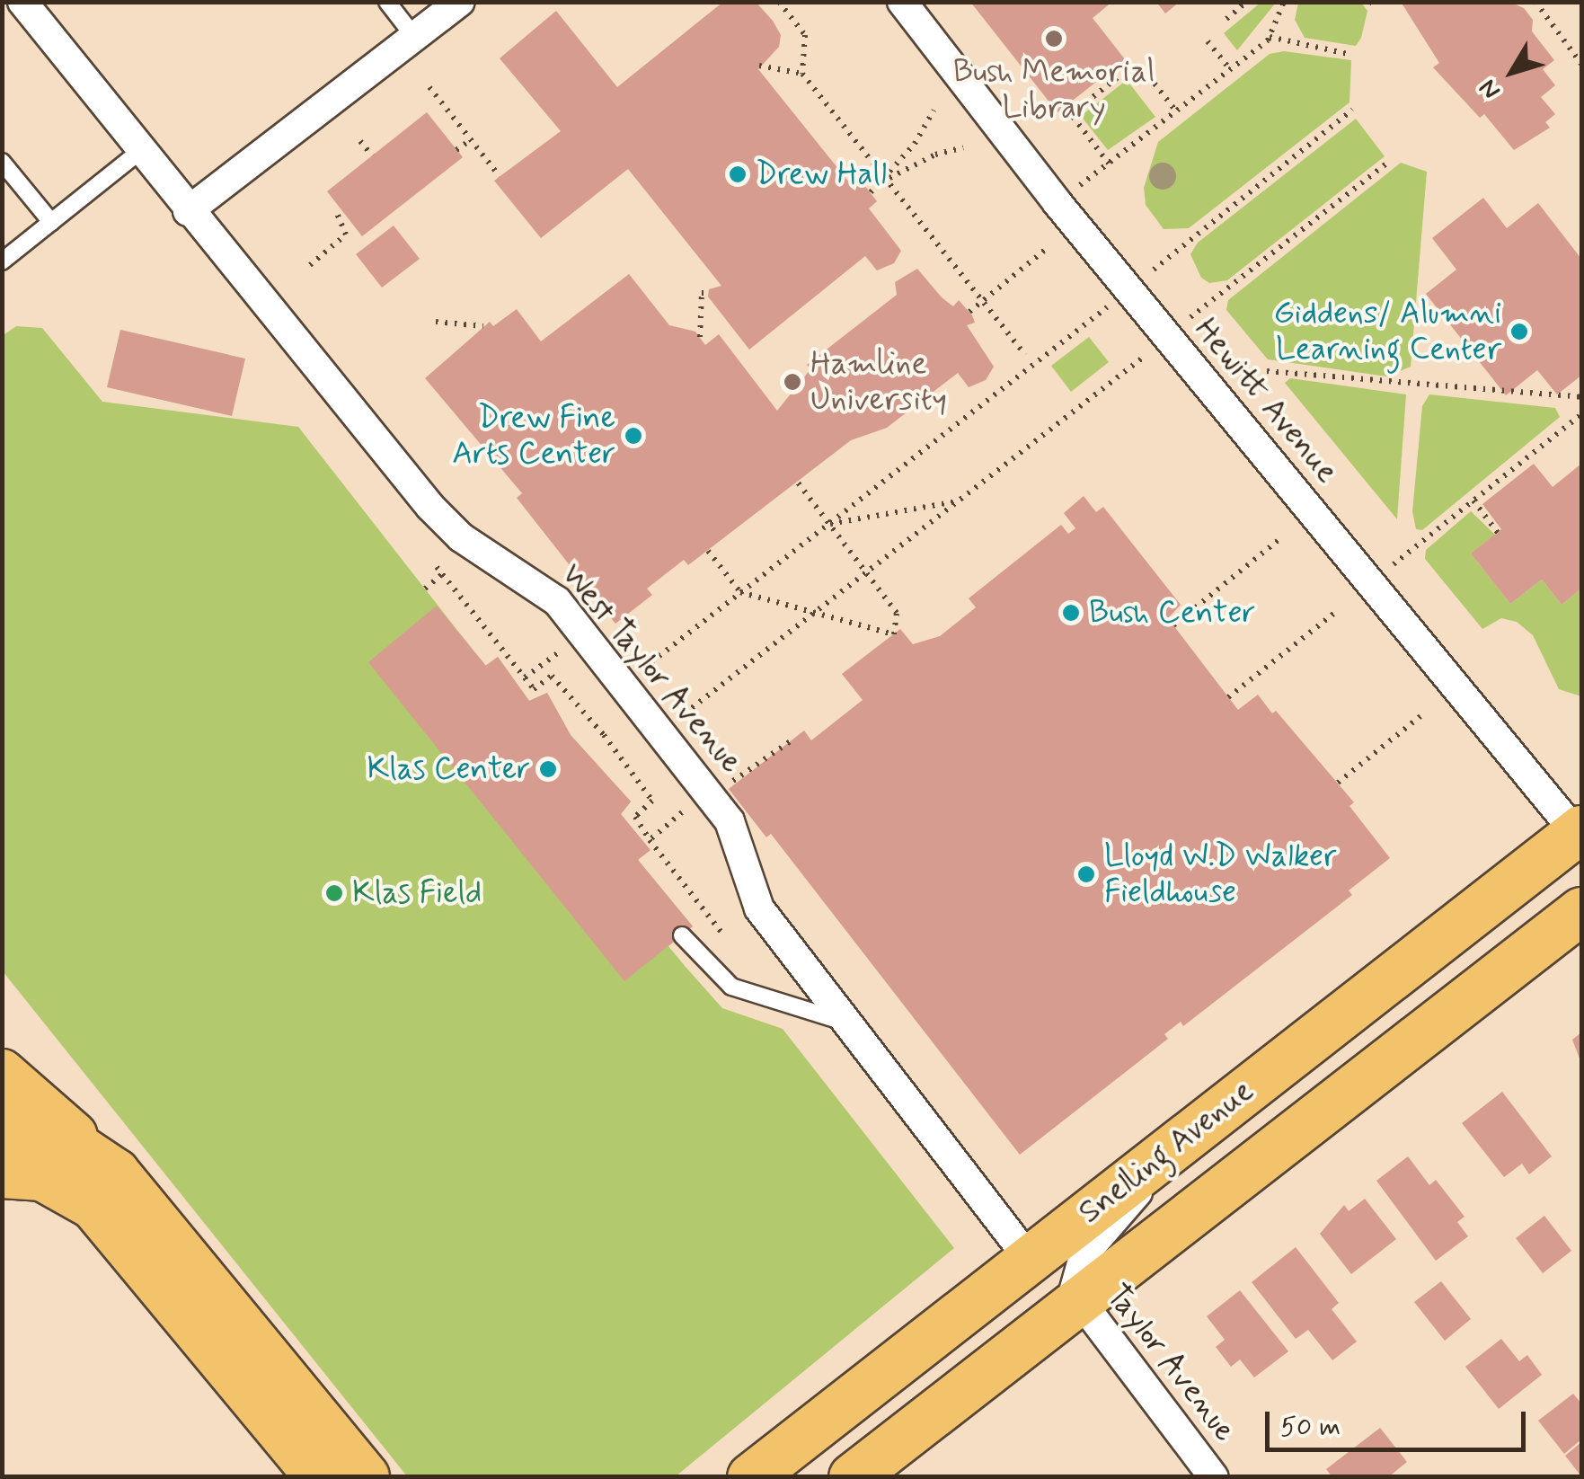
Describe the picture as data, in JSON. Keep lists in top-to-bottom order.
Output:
{
  "streets": {
    "main road": ["Snelling Avenue"],
    "street": ["Hewitt Avenue", "West Taylor Avenue", "Taylor Avenue"]
  },
  "crossings": [
    ["Hewitt Avenue", "Snelling Avenue"],
    ["West Taylor Avenue", "Snelling Avenue"],
    ["Snelling Avenue", "Taylor Avenue"]
  ],
  "places": [
    "Bush Memorial Library",
    "Drew Hall",
    "Giddens/ Alumni Learning Center",
    "Hamline University",
    "Drew Fine Arts Center",
    "Bush Center",
    "Klas Center",
    "Lloyd W.D Walker Fieldhouse",
    "Klas Field"
  ],
  "scale_bar": "50 m",
  "north": "bottom left"
}
